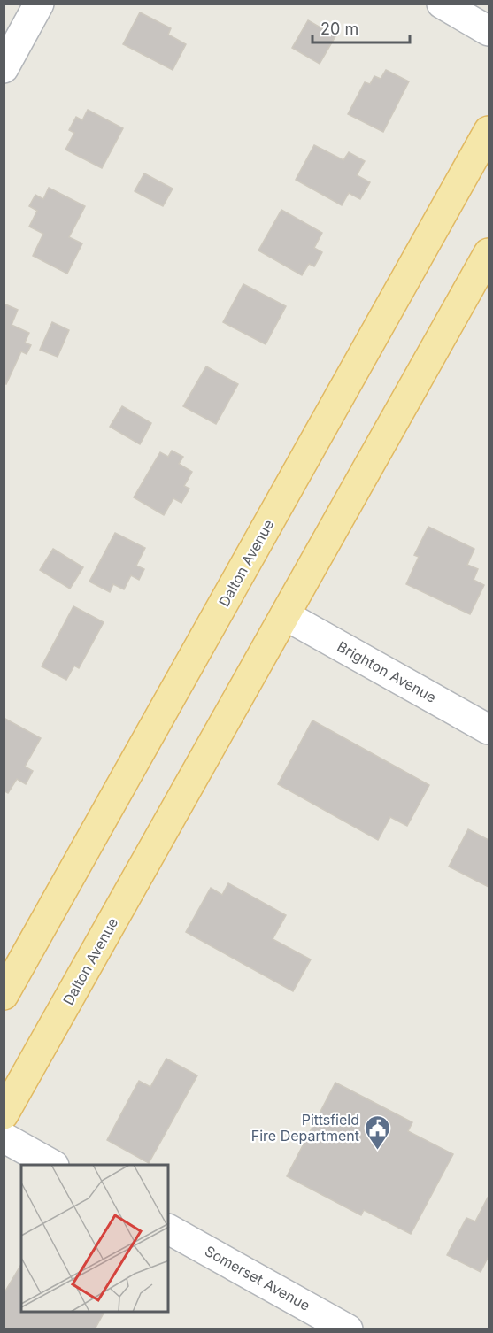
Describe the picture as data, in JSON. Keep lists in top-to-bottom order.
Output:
{
  "streets": {
    "main road": ["Dalton Avenue"],
    "street": ["Brighton Avenue", "Somerset Avenue"]
  },
  "crossings": [
    ["Dalton Avenue", "Brighton Avenue"]
  ],
  "places": {
    "public building": ["Pittsfield Fire Department"]
  },
  "scale_bar": "20 m"
}
